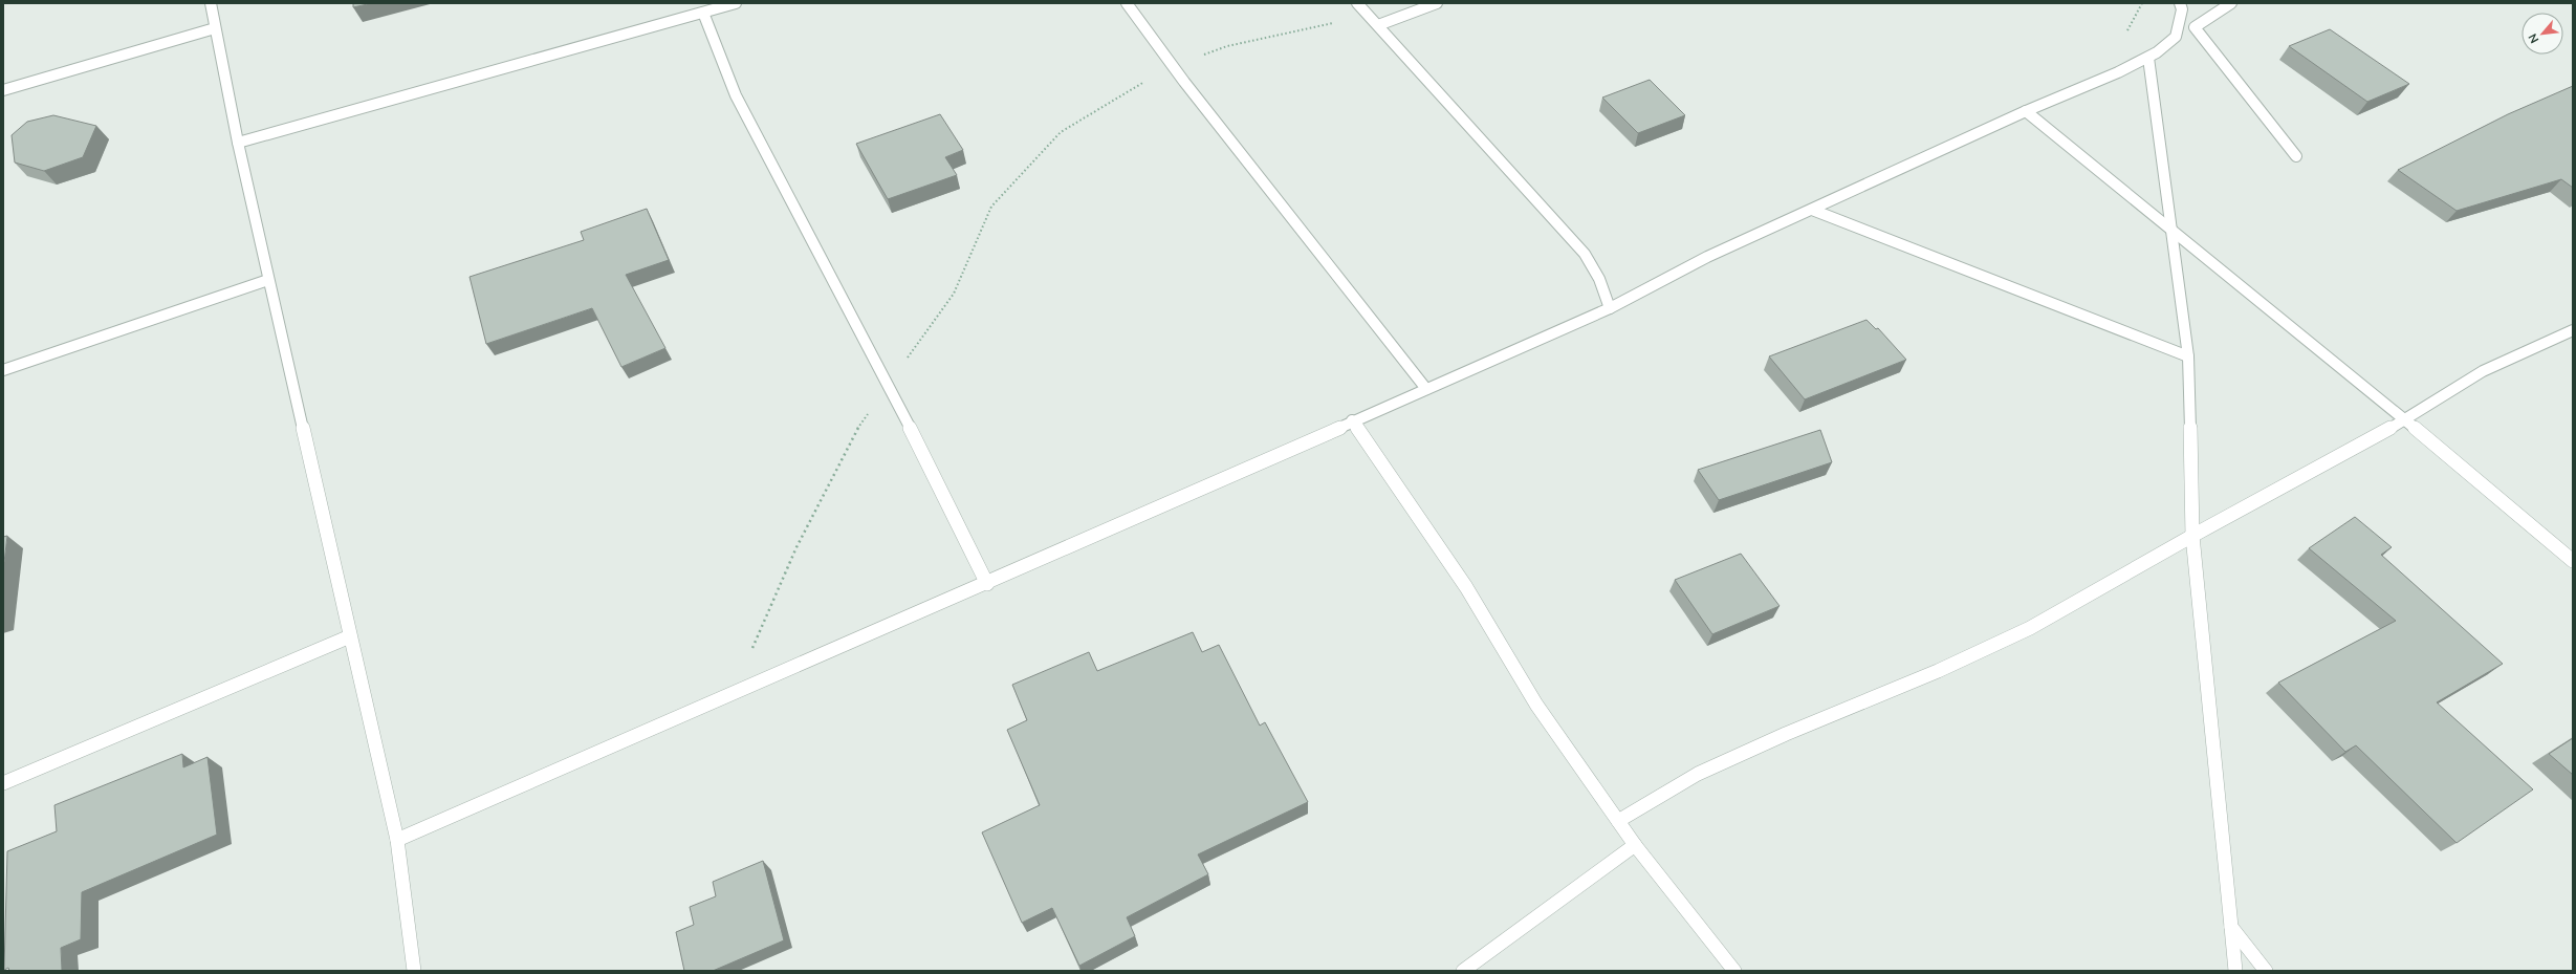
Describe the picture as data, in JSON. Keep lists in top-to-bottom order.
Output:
{
  "north": "bottom left"
}
